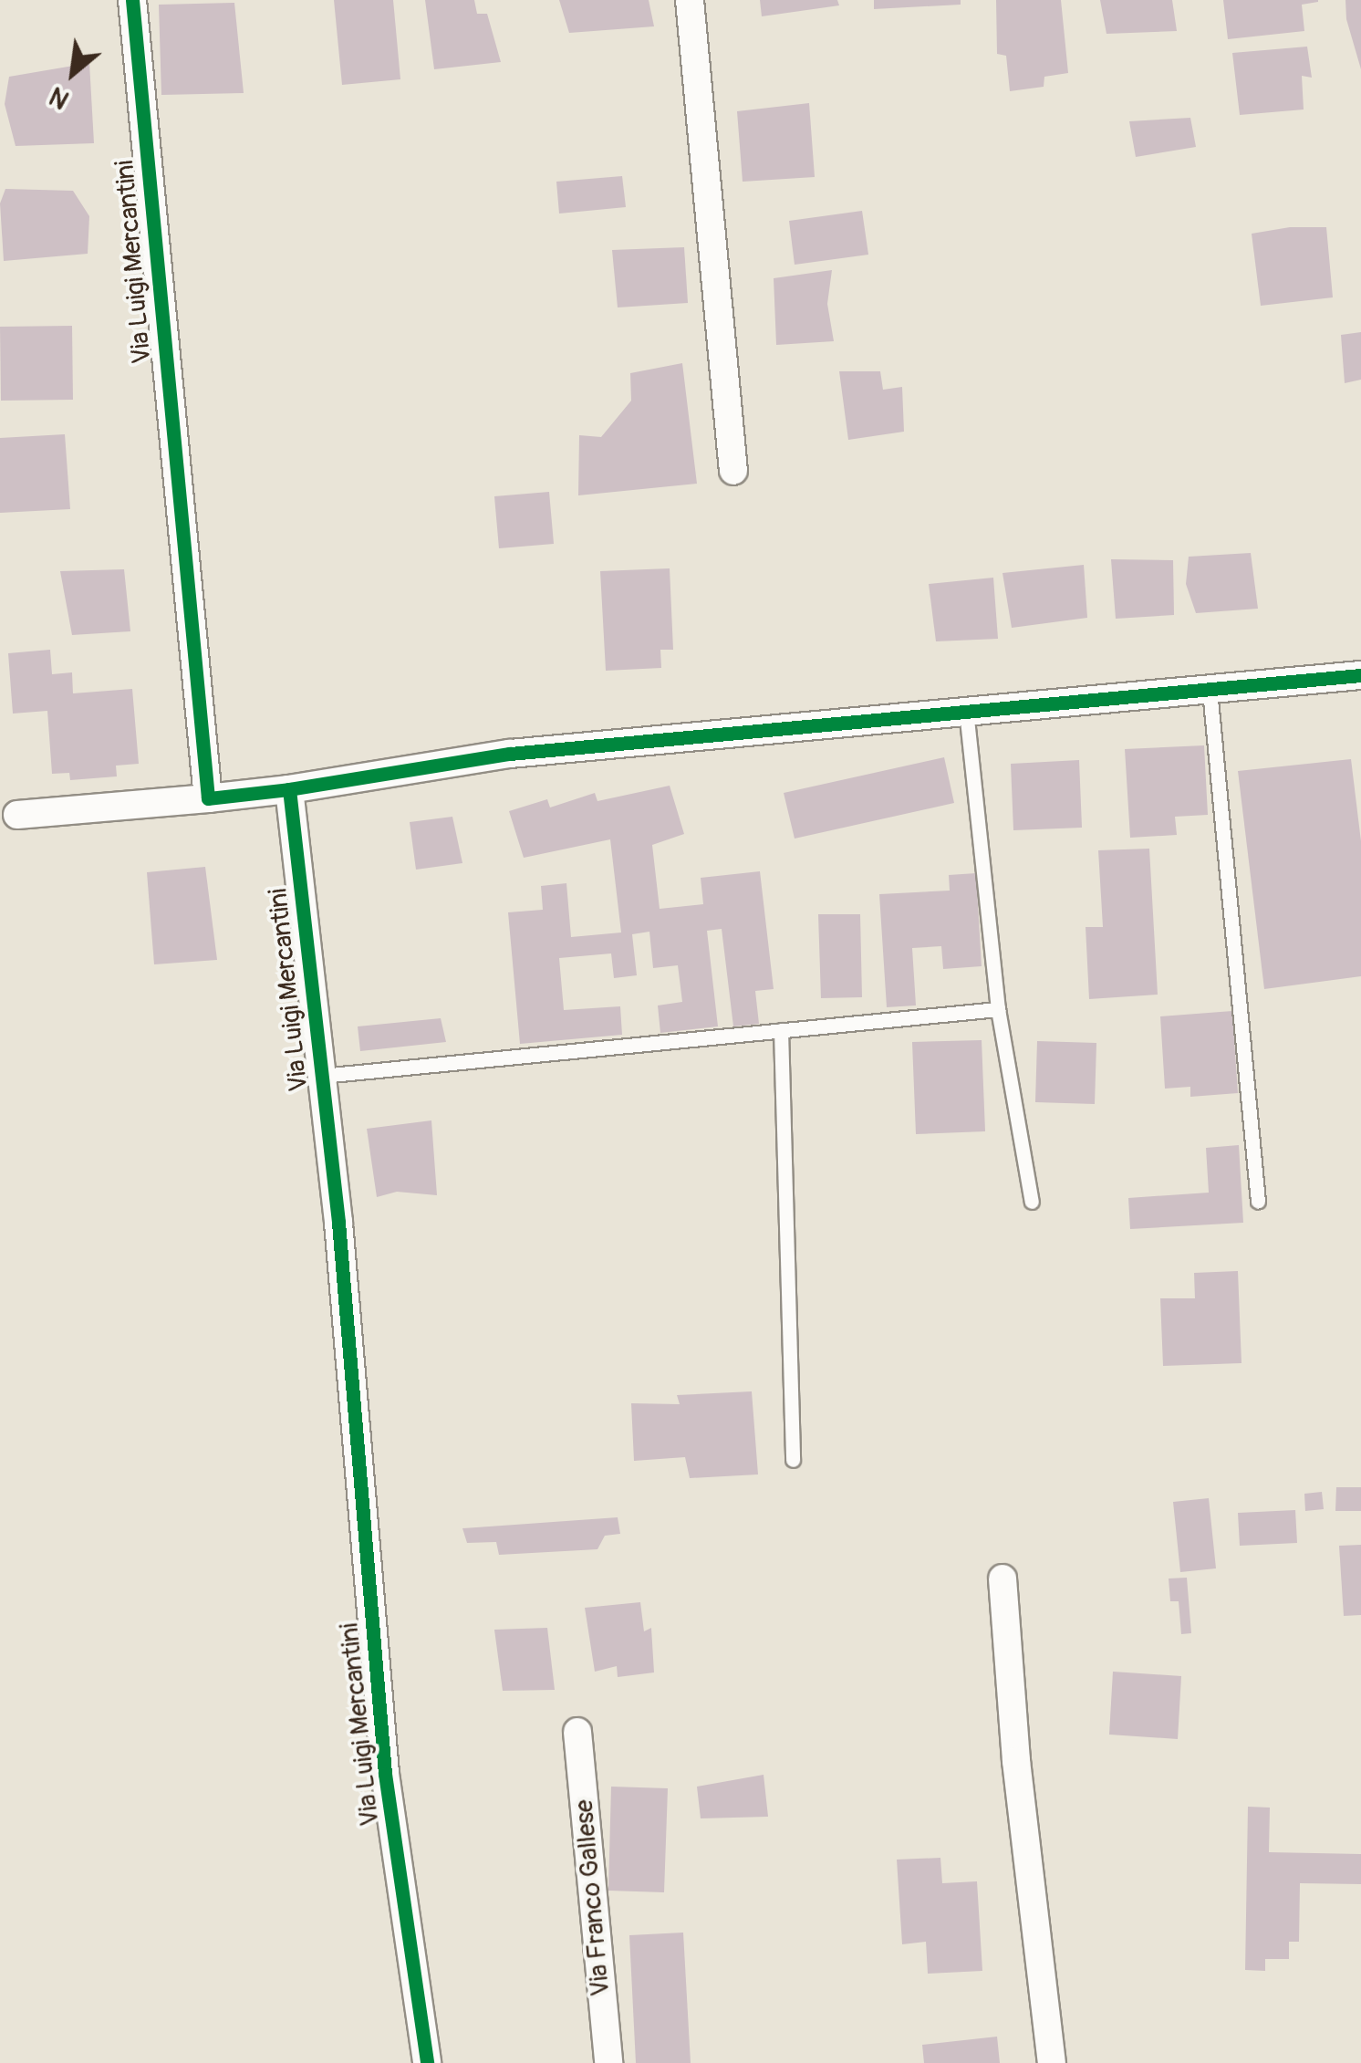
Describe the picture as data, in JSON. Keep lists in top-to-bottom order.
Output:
{
  "streets": {
    "street": ["Via Luigi Mercantini", "Via Franco Gallese"]
  },
  "north": "bottom left"
}
